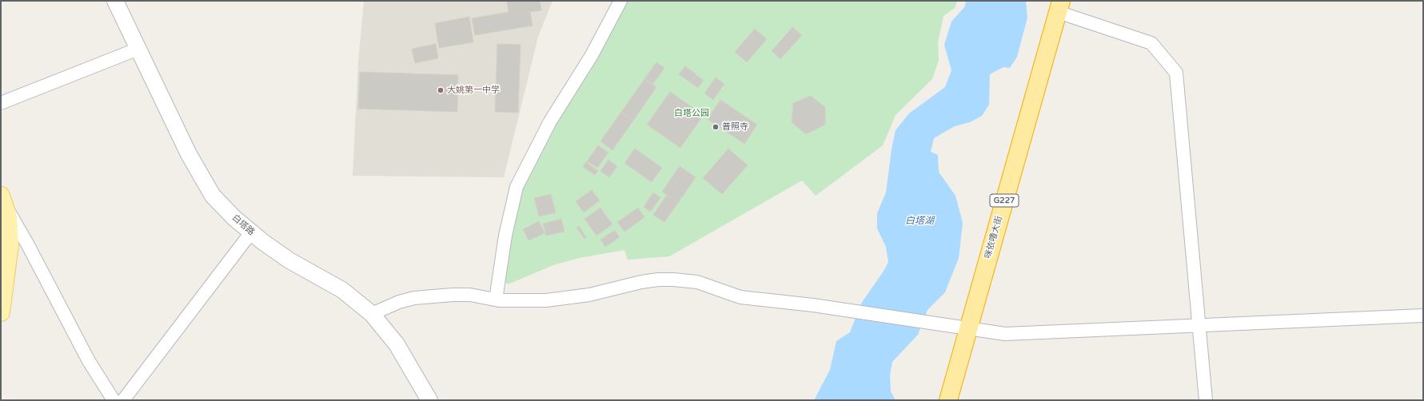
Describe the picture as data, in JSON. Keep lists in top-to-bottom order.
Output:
{
  "streets": {
    "highway": ["G227", "咪依噜大街"],
    "street": ["白塔路"]
  },
  "water": ["白塔湖"],
  "parks": ["白塔公园"],
  "places": ["大姚第一中学", "普照寺"]
}
